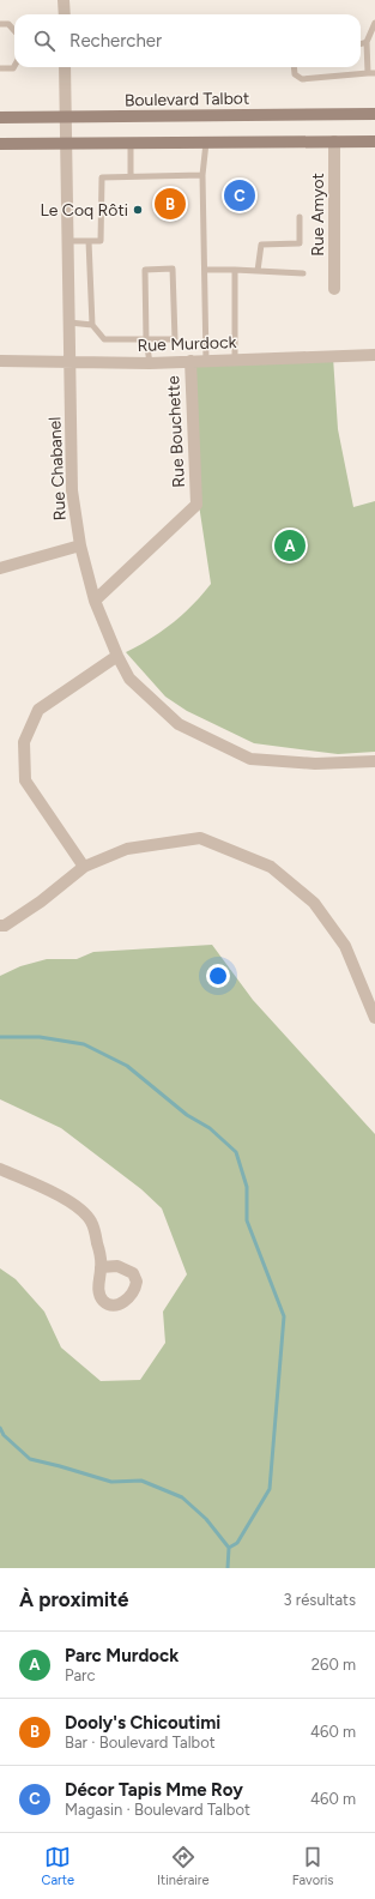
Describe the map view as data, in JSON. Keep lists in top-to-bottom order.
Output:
{
  "streets": {
    "main road": ["Boulevard Talbot"],
    "street": [
      "Rue Amyot",
      "Rue Murdock",
      "Rue Bouchette",
      "Rue Chabanel"
    ]
  },
  "crossings": [
    ["Boulevard Talbot", "Rue Chabanel"],
    ["Rue Murdock", "Rue Bouchette"],
    ["Rue Murdock", "Rue Chabanel"],
    ["Rue Bouchette", "Rue Chabanel"]
  ],
  "places": ["Le Coq Rôti"],
  "page": {
    "search": "Rechercher",
    "pins": ["C", "B", "A"],
    "heading": ["À proximité", "3 résultats"],
    "list": [
      {
        "mark": "A",
        "name": "Parc Murdock",
        "note": "Parc",
        "value": "260 m"
      },
      {
        "mark": "B",
        "name": "Dooly's Chicoutimi",
        "note": "Bar · Boulevard Talbot",
        "value": "460 m"
      },
      {
        "mark": "C",
        "name": "Décor Tapis Mme Roy",
        "note": "Magasin · Boulevard Talbot",
        "value": "460 m"
      }
    ],
    "nav": ["Carte", "Itinéraire", "Favoris"]
  }
}
